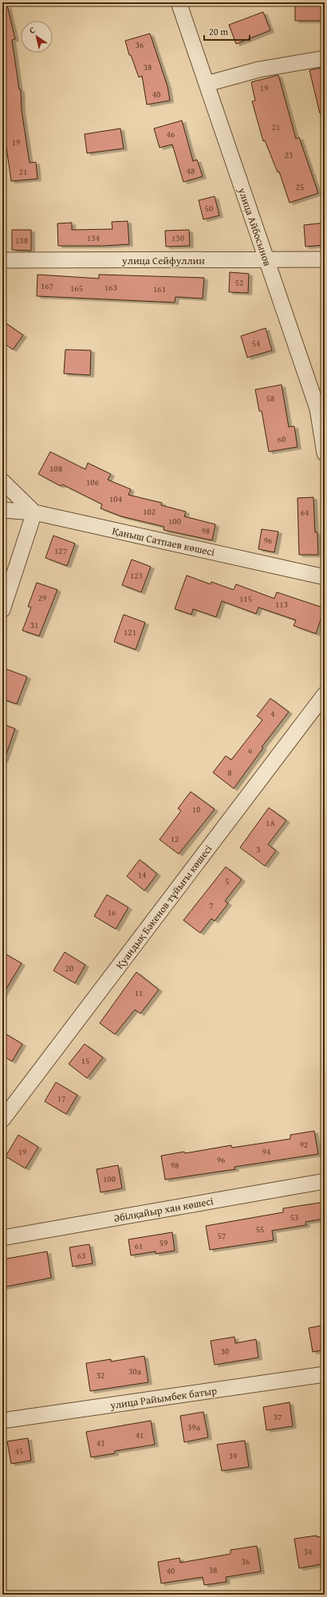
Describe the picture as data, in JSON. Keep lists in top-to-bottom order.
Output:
{
  "streets": {
    "street": [
      "улица Айбосынов",
      "улица Сейфуллин",
      "Қаныш Сатпаев көшесі",
      "Қуандық Бәкенов тұйығы көшесі",
      "Әбілқайыр хан көшесі",
      "улица Райымбек батыр"
    ]
  },
  "crossings": [
    ["улица Айбосынов", "улица Сейфуллин"]
  ],
  "house_numbers": [
    "36",
    "38",
    "19",
    "40",
    "21",
    "46",
    "19",
    "23",
    "48",
    "21",
    "25",
    "50",
    "134",
    "130",
    "138",
    "52",
    "167",
    "163",
    "165",
    "161",
    "54",
    "58",
    "60",
    "108",
    "106",
    "104",
    "102",
    "64",
    "100",
    "98",
    "96",
    "127",
    "123",
    "29",
    "115",
    "113",
    "31",
    "121",
    "4",
    "6",
    "8",
    "10",
    "1А",
    "12",
    "3",
    "14",
    "5",
    "7",
    "16",
    "20",
    "11",
    "15",
    "17",
    "92",
    "19",
    "94",
    "96",
    "98",
    "100",
    "53",
    "55",
    "57",
    "59",
    "61",
    "63",
    "30",
    "30а",
    "32",
    "37",
    "39а",
    "41",
    "43",
    "45",
    "39",
    "34",
    "36",
    "38",
    "40"
  ],
  "scale_bar": "20 m",
  "north": "top left"
}
